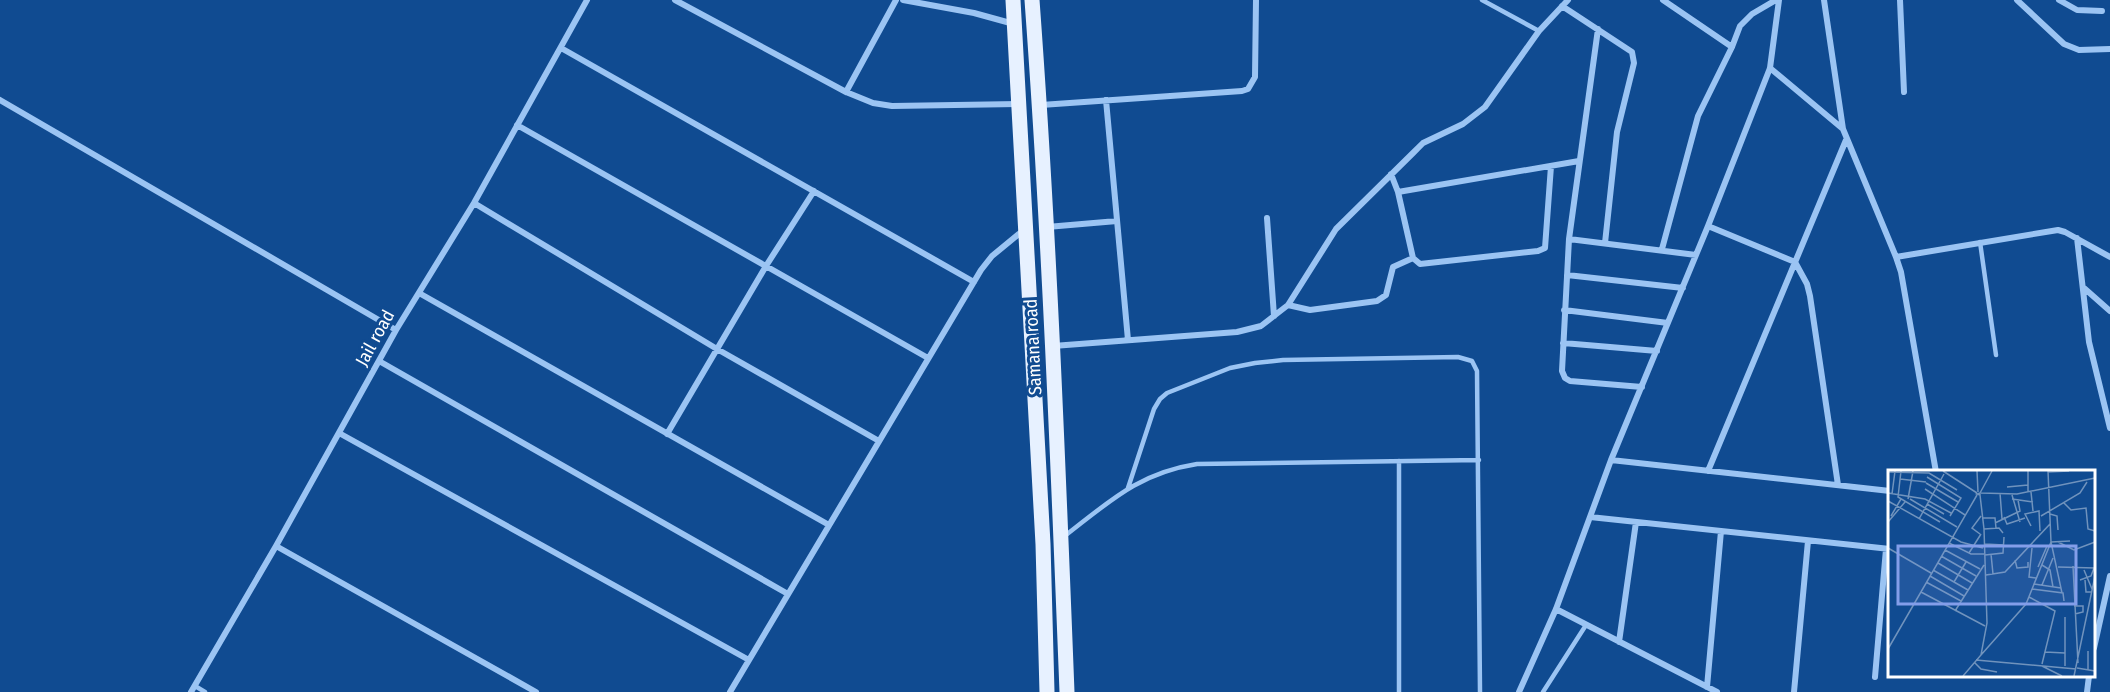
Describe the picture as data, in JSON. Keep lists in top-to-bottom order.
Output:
{
  "streets": {
    "main road": ["Samana road"],
    "street": ["Jail road"]
  }
}
